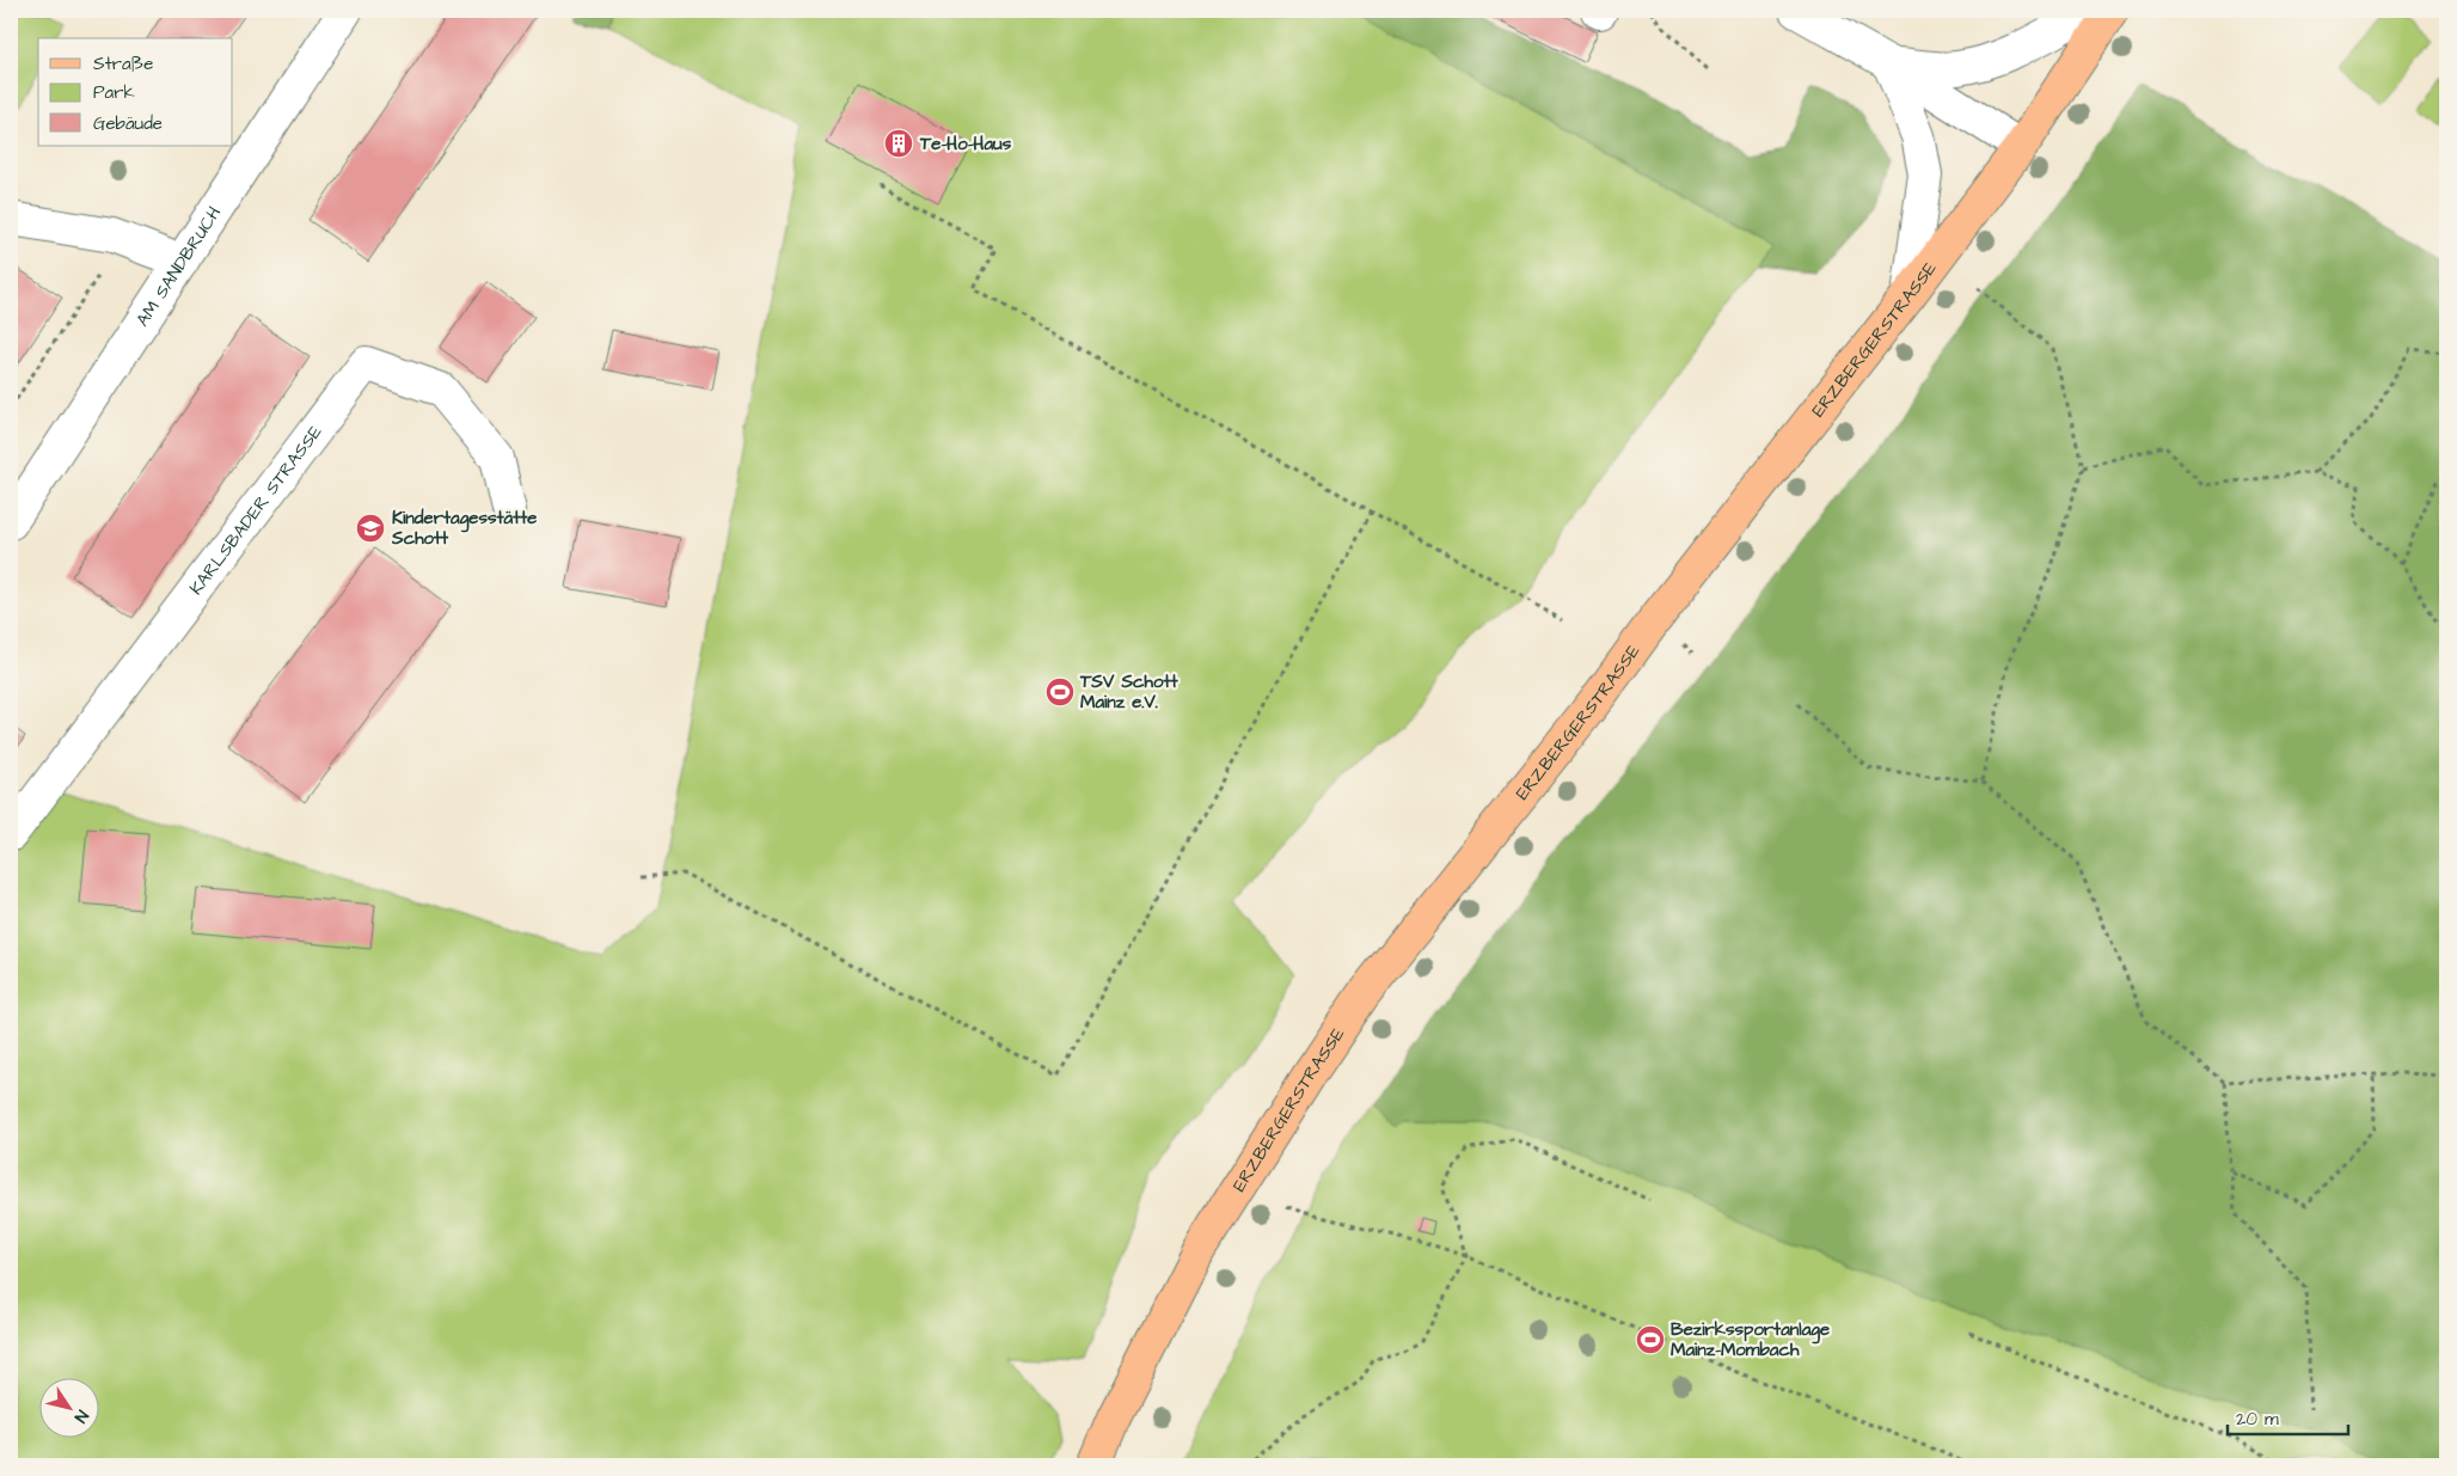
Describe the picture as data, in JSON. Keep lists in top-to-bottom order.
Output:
{
  "streets": {
    "main road": ["ERZBERGERSTRASSE"],
    "street": ["AM SANDBRUCH", "KARLSBADER STRASSE"]
  },
  "places": {
    "building": ["Te-Ho-Haus"],
    "school or university": ["Kindertagesstätte Schott"],
    "sports": ["TSV Schott Mainz e.V.", "Bezirkssportanlage Mainz-Mombach"]
  },
  "legend": ["Straße", "Park", "Gebäude"],
  "scale_bar": "20 m",
  "north": "bottom right"
}
